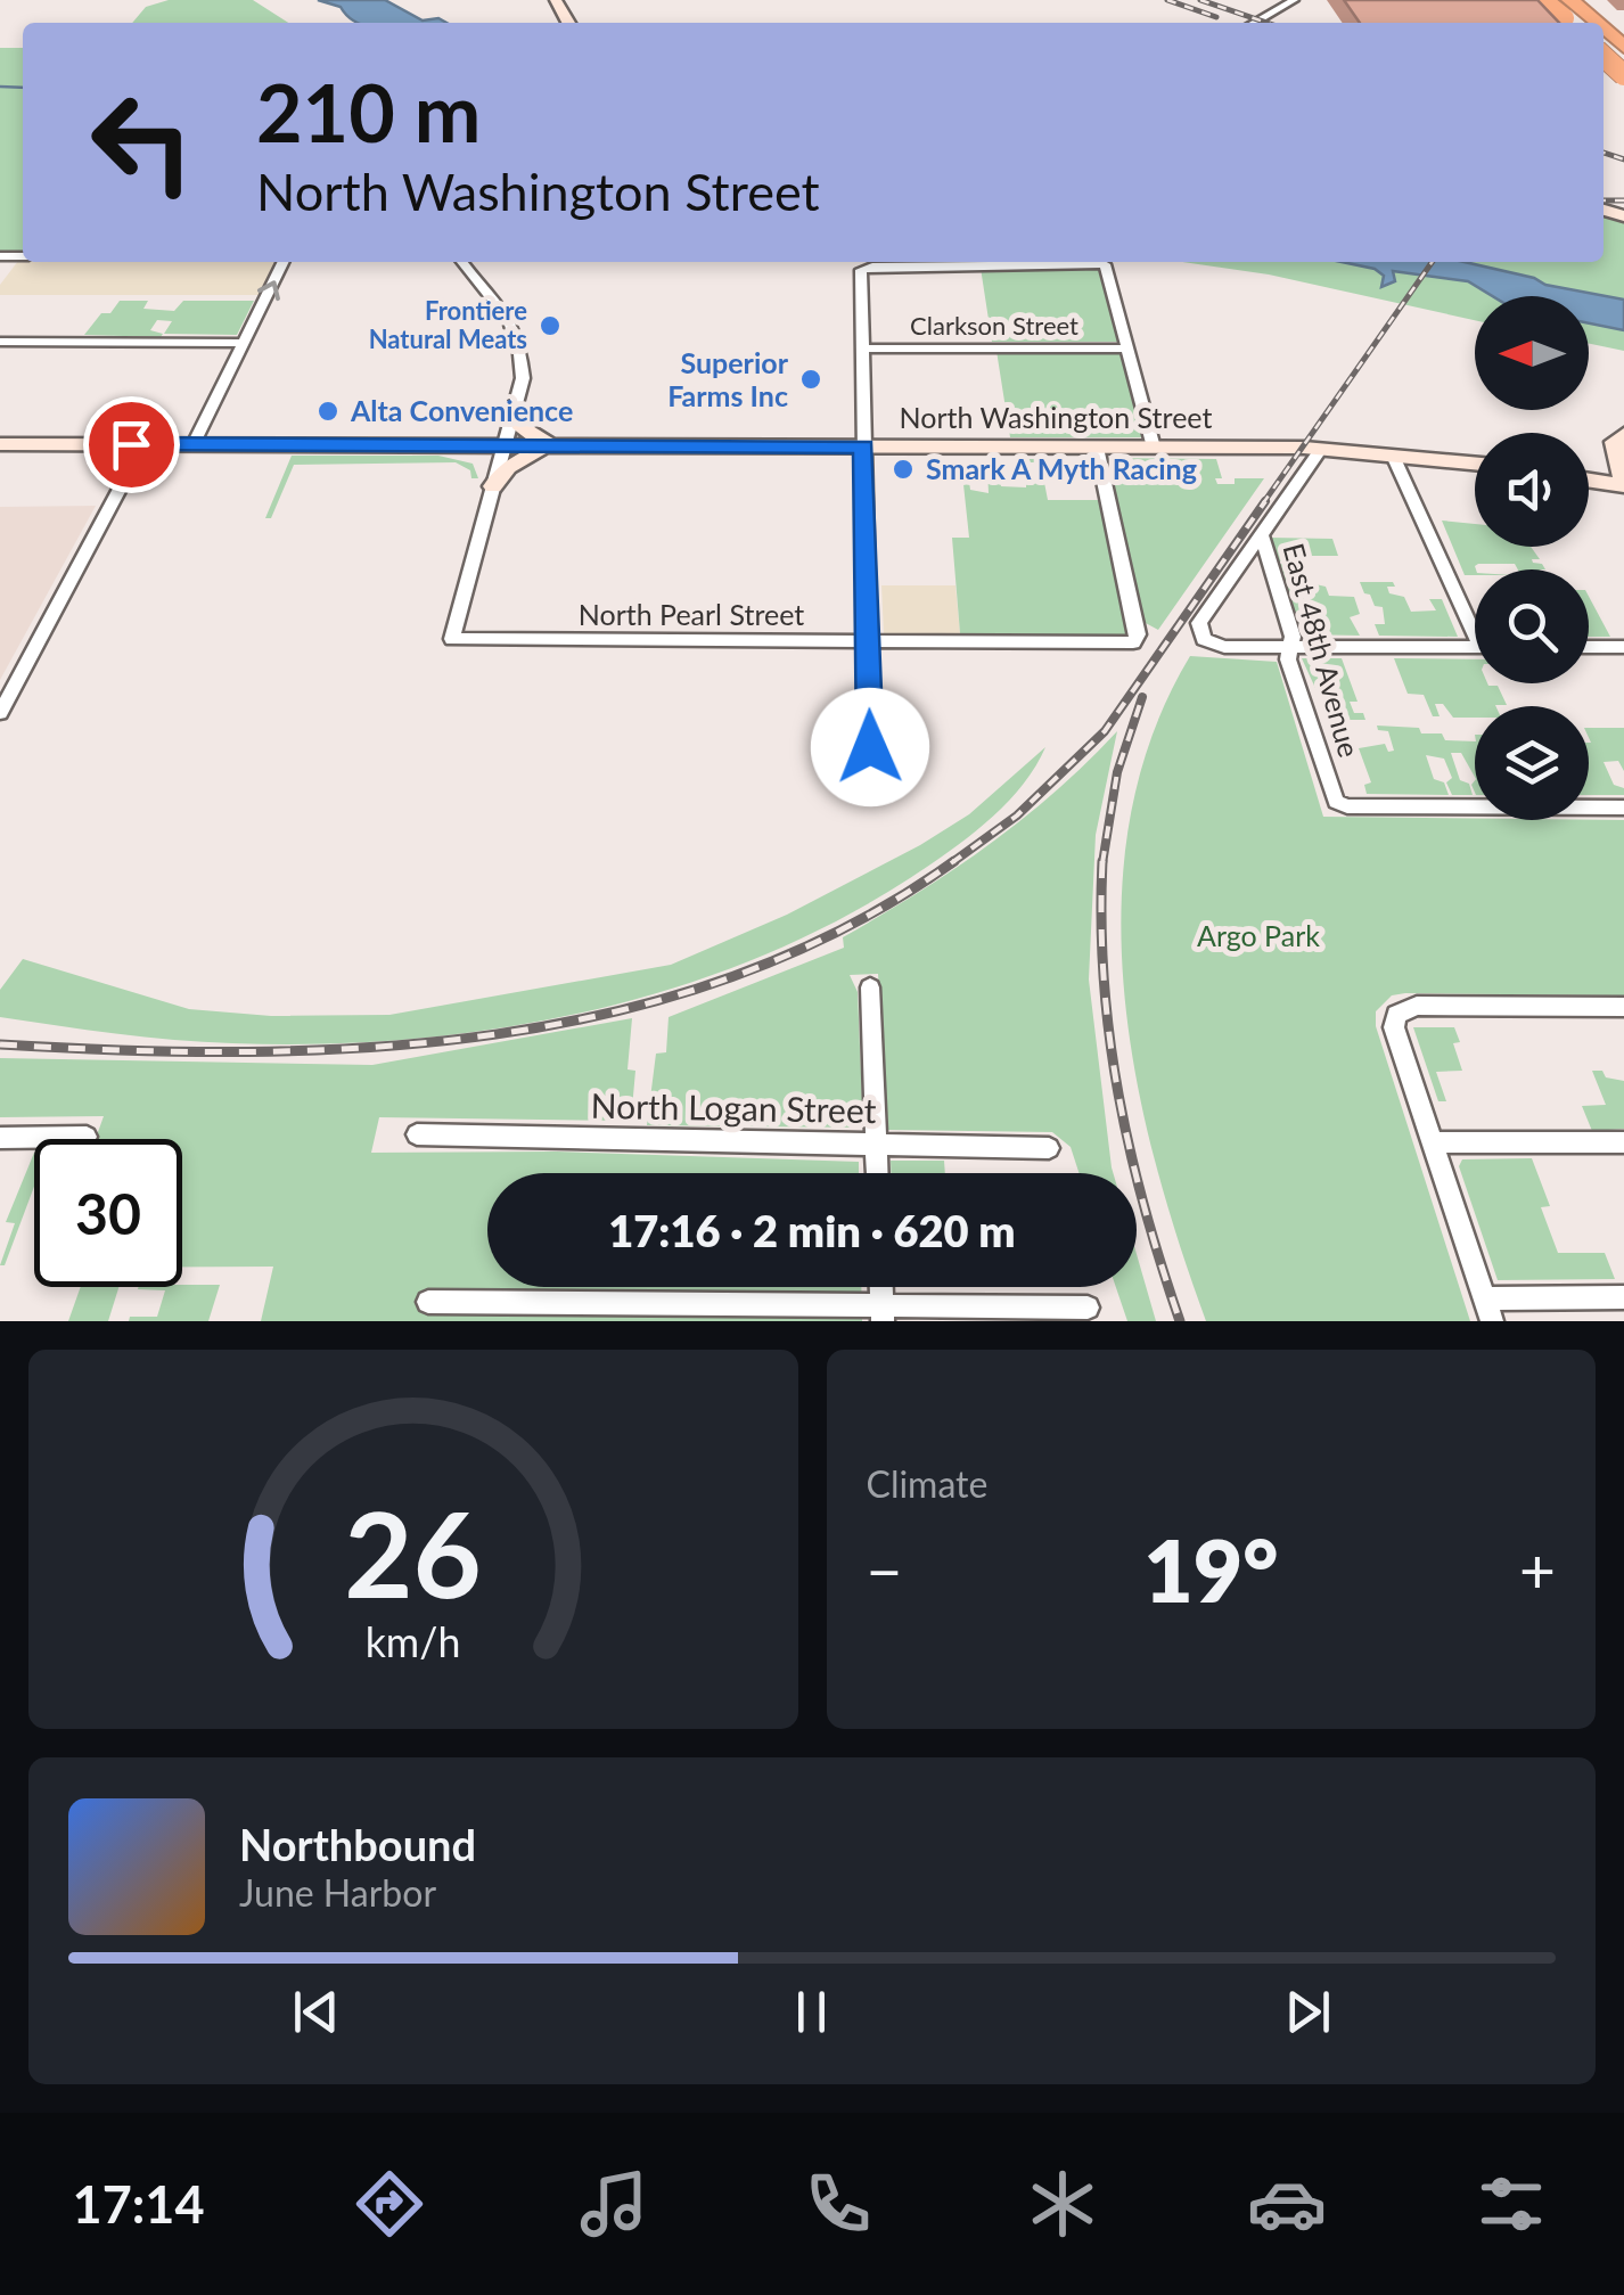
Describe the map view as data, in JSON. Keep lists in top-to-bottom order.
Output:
{
  "streets": {
    "main road": ["North Washington Street"],
    "street": [
      "Clarkson Street",
      "North Pearl Street",
      "East 48th Avenue",
      "North Logan Street"
    ]
  },
  "crossings": [
    ["North Washington Street", "East 48th Avenue"]
  ],
  "parks": ["Argo Park"],
  "places": [
    "Frontiere Natural Meats",
    "Superior Farms Inc",
    "Alta Convenience",
    "Smark A Myth Racing"
  ],
  "north": "left",
  "page": {
    "turn": ["210 m", "North Washington Street"],
    "limit": "30",
    "trip": "17:16 · 2 min · 620 m",
    "tile": "Climate",
    "heat": ["−", "19°", "+"],
    "song": ["Northbound", "June Harbor"],
    "tabs": "17:14",
    "gauge": ["26", "km/h"]
  }
}
